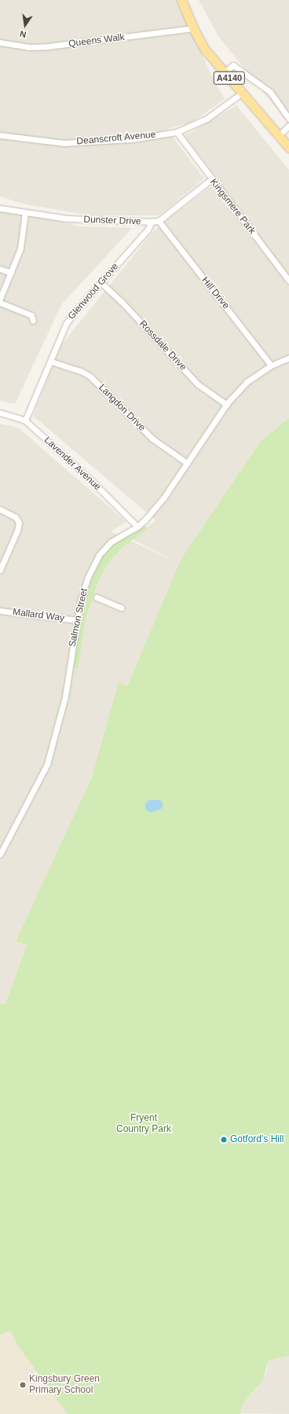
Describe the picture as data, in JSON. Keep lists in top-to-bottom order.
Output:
{
  "streets": {
    "main road": ["A4140"],
    "street": [
      "Queens Walk",
      "Deanscroft Avenue",
      "Kingsmere Park",
      "Dunster Drive",
      "Glenwood Grove",
      "Hill Drive",
      "Rossdale Drive",
      "Langdon Drive",
      "Lavender Avenue",
      "Mallard Way",
      "Salmon Street"
    ]
  },
  "crossings": [
    ["Queens Walk", "A4140"],
    ["A4140", "Deanscroft Avenue"],
    ["Deanscroft Avenue", "Kingsmere Park"],
    ["Dunster Drive", "Glenwood Grove"],
    ["Dunster Drive", "Hill Drive"],
    ["Glenwood Grove", "Rossdale Drive"],
    ["Glenwood Grove", "Langdon Drive"],
    ["Glenwood Grove", "Lavender Avenue"],
    ["Hill Drive", "Salmon Street"],
    ["Rossdale Drive", "Salmon Street"],
    ["Langdon Drive", "Salmon Street"],
    ["Lavender Avenue", "Salmon Street"],
    ["Mallard Way", "Salmon Street"]
  ],
  "parks": ["Fryent Country Park"],
  "places": ["Gotford's Hill", "Kingsbury Green Primary School"],
  "north": "bottom"
}
